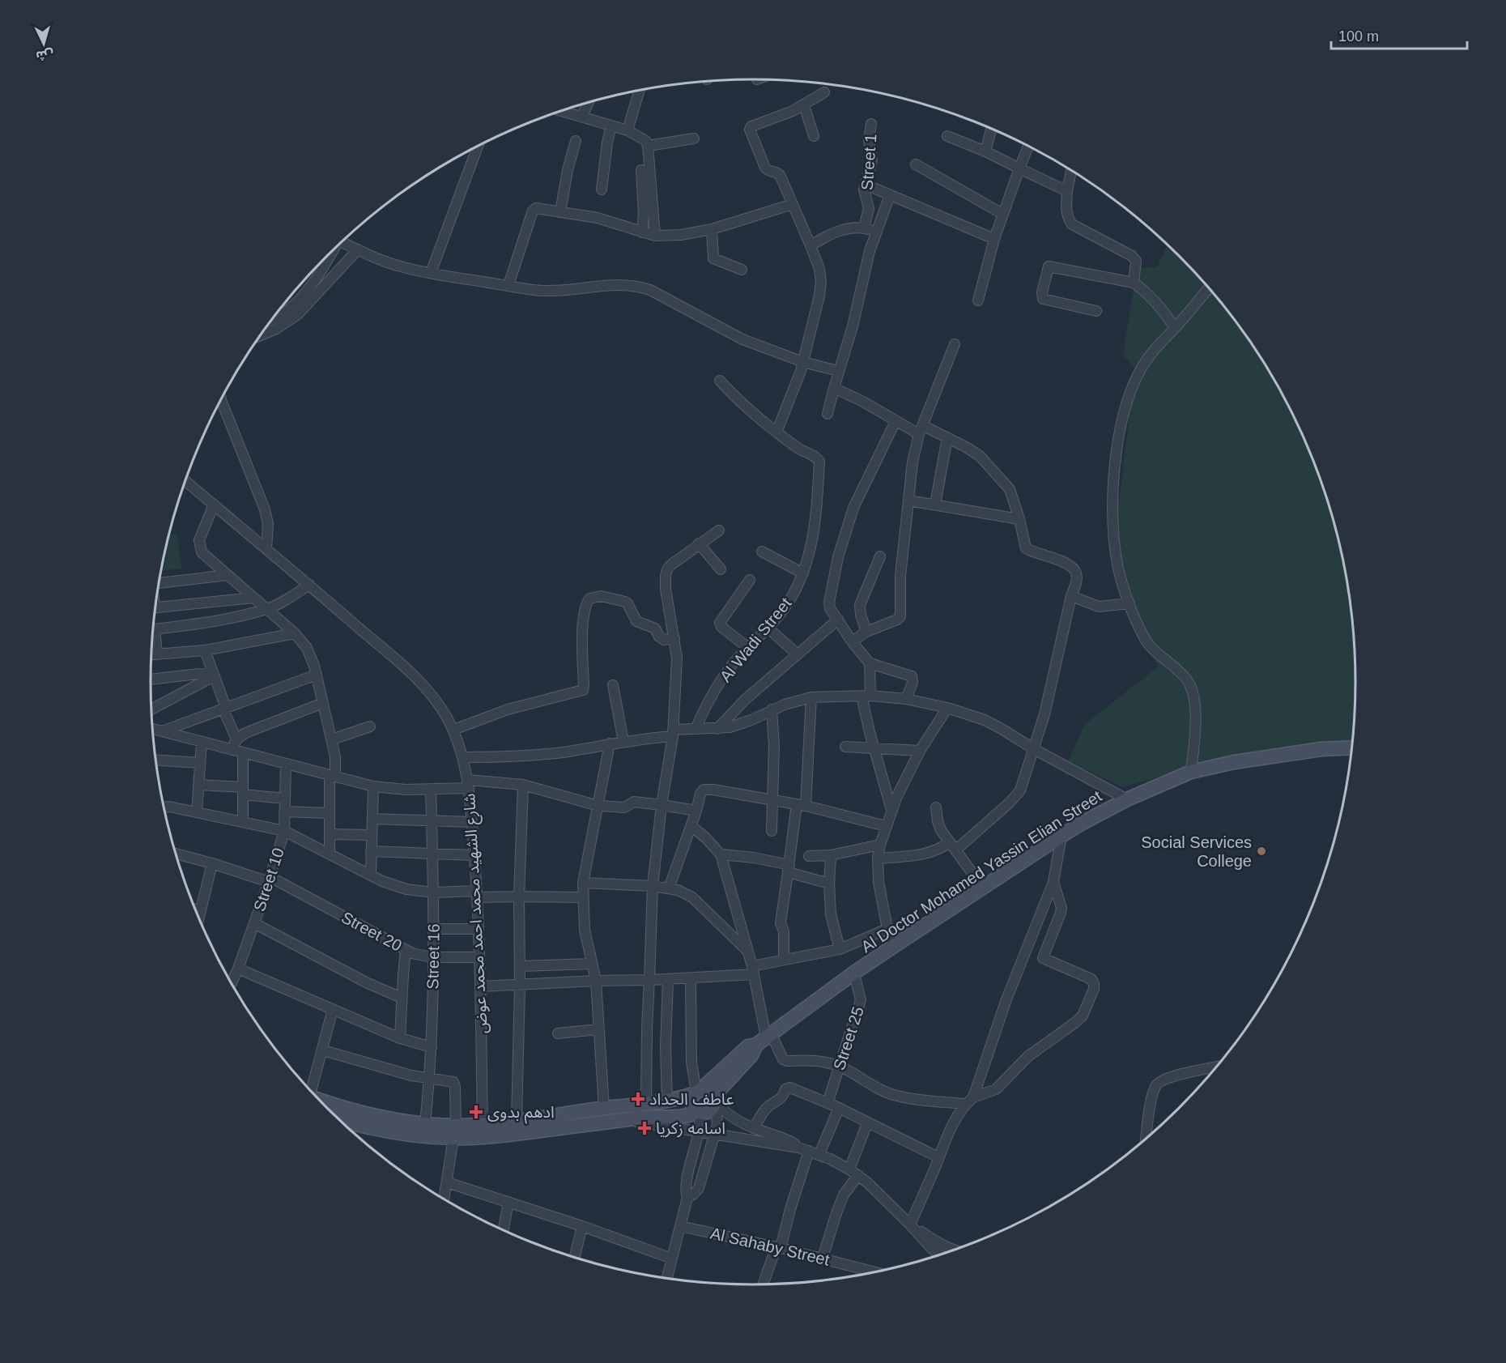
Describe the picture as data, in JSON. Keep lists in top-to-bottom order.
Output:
{
  "streets": {
    "main road": ["Al Doctor Mohamed Yassin Elian Street"],
    "street": [
      "Street 1",
      "Al Wadi Street",
      "Street 10",
      "شارع الشهيد محمد احمد محمد عوض",
      "Street 20",
      "Street 16",
      "Street 25",
      "Al Sahaby Street"
    ]
  },
  "crossings": [
    ["Al Doctor Mohamed Yassin Elian Street", "Street 25"],
    ["Street 10", "Street 20"],
    ["شارع الشهيد محمد احمد محمد عوض", "Street 20"],
    ["Street 20", "Street 16"]
  ],
  "places": {
    "other": ["Social Services College"],
    "health": ["عاطف الحداد", "ادهم بدوى", "اسامه زكريا"]
  },
  "scale_bar": "100 m",
  "north": "bottom"
}
